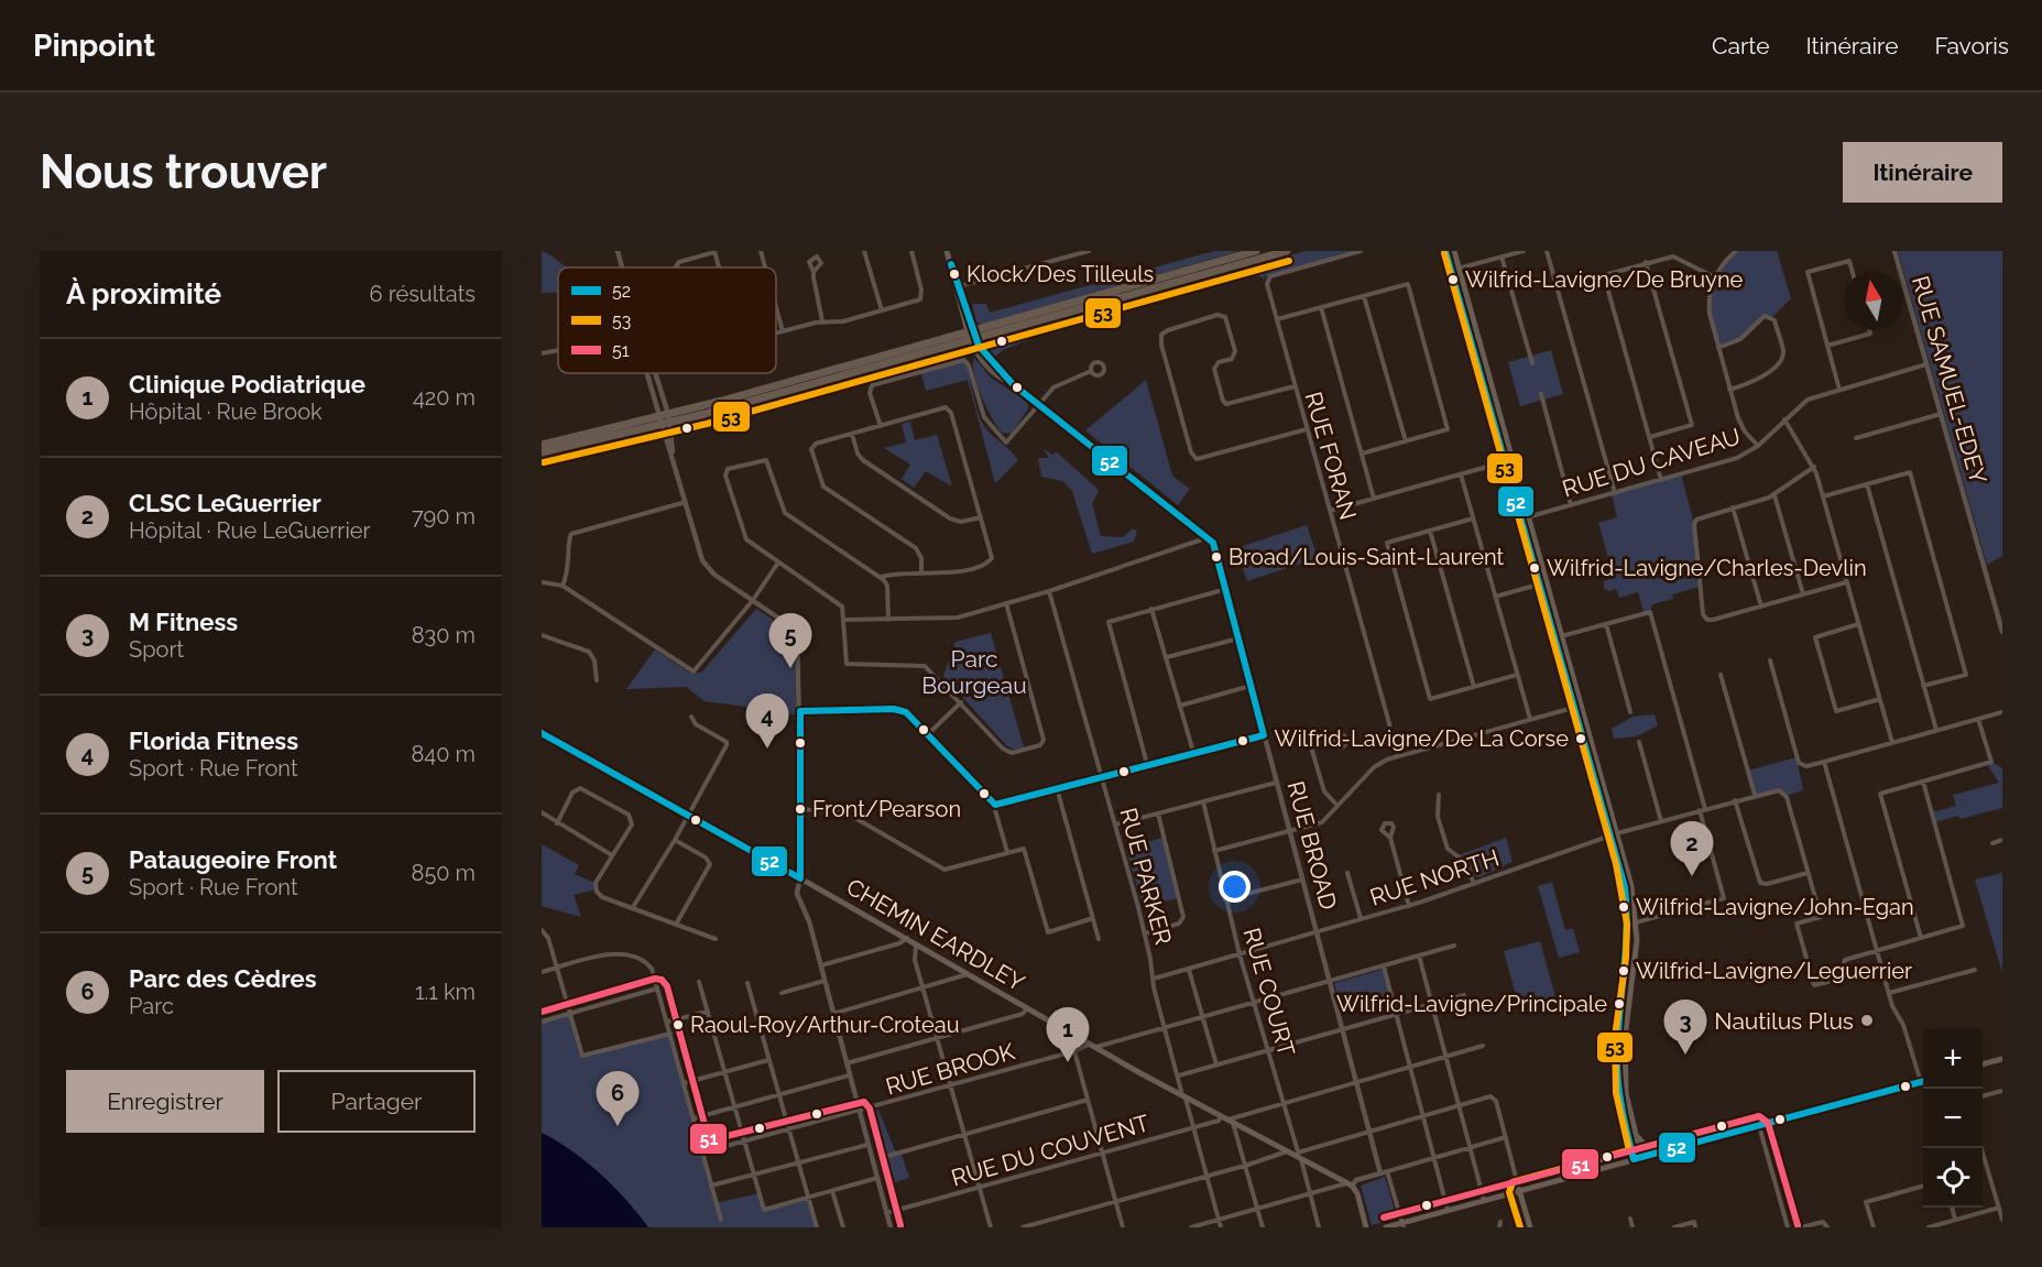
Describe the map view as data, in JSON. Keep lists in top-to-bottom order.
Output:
{
  "streets": {
    "main road": ["CHEMIN EARDLEY"],
    "street": [
      "RUE SAMUEL-EDEY",
      "RUE FORAN",
      "RUE DU CAVEAU",
      "RUE BROAD",
      "RUE PARKER",
      "RUE NORTH",
      "RUE COURT",
      "RUE BROOK",
      "RUE DU COUVENT"
    ]
  },
  "crossings": [
    ["RUE SAMUEL-EDEY", "RUE DU CAVEAU"],
    ["RUE BROAD", "RUE NORTH"],
    ["RUE PARKER", "RUE NORTH"],
    ["RUE PARKER", "CHEMIN EARDLEY"],
    ["RUE PARKER", "RUE DU COUVENT"],
    ["RUE NORTH", "RUE COURT"],
    ["CHEMIN EARDLEY", "RUE COURT"],
    ["CHEMIN EARDLEY", "RUE BROOK"],
    ["CHEMIN EARDLEY", "RUE DU COUVENT"]
  ],
  "parks": ["Parc Bourgeau"],
  "places": [
    "Klock/Des Tilleuls",
    "Wilfrid-Lavigne/De Bruyne",
    "Broad/Louis-Saint-Laurent",
    "Wilfrid-Lavigne/Charles-Devlin",
    "Wilfrid-Lavigne/De La Corse",
    "Front/Pearson",
    "Wilfrid-Lavigne/John-Egan",
    "Wilfrid-Lavigne/Leguerrier",
    "Wilfrid-Lavigne/Principale",
    "Nautilus Plus",
    "Raoul-Roy/Arthur-Croteau"
  ],
  "lines": ["transit line 52", "transit line 53", "transit line 51"],
  "legend": ["52", "53", "51"],
  "north": "top",
  "page": {
    "header": "Pinpoint",
    "nav": ["Carte", "Itinéraire", "Favoris"],
    "buttons": [
      "Itinéraire",
      ["Enregistrer", "Partager"]
    ],
    "title": "Nous trouver",
    "heading": ["À proximité", "6 résultats"],
    "list": [
      {
        "mark": "1",
        "name": "Clinique Podiatrique",
        "note": "Hôpital · Rue Brook",
        "value": "420 m"
      },
      {
        "mark": "2",
        "name": "CLSC LeGuerrier",
        "note": "Hôpital · Rue LeGuerrier",
        "value": "790 m"
      },
      {
        "mark": "3",
        "name": "M Fitness",
        "note": "Sport",
        "value": "830 m"
      },
      {
        "mark": "4",
        "name": "Florida Fitness",
        "note": "Sport · Rue Front",
        "value": "840 m"
      },
      {
        "mark": "5",
        "name": "Pataugeoire Front",
        "note": "Sport · Rue Front",
        "value": "850 m"
      },
      {
        "mark": "6",
        "name": "Parc des Cèdres",
        "note": "Parc",
        "value": "1.1 km"
      }
    ],
    "pins": [
      "5",
      "4",
      "2",
      "3",
      "1",
      "6"
    ],
    "map_buttons": ["+", "−"]
  }
}
